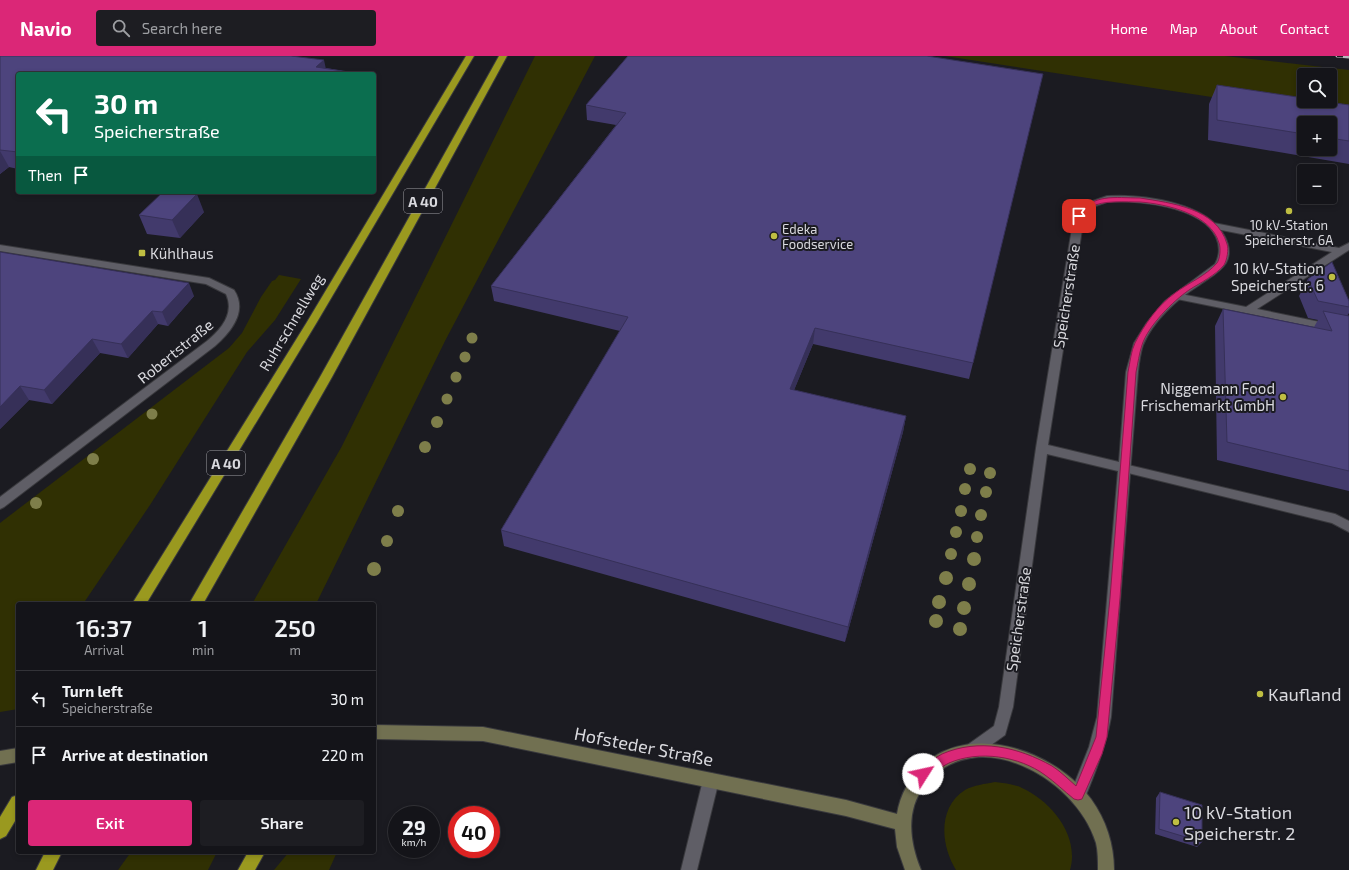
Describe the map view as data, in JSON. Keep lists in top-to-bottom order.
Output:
{
  "streets": {
    "highway": ["A 40", "Ruhrschnellweg"],
    "street": ["Speicherstraße", "Robertstraße", "Hofsteder Straße"]
  },
  "places": {
    "other": [
      "10 kV-Station Speicherstr. 6A",
      "Edeka Foodservice",
      "10 kV-Station Speicherstr. 6",
      "Niggemann Food Frischemarkt GmbH",
      "Kaufland",
      "10 kV-Station Speicherstr. 2"
    ],
    "transit": ["Kühlhaus"]
  },
  "page": {
    "header": "Navio",
    "search": "Search here",
    "nav": [
      "Home",
      "Map",
      "About",
      "Contact"
    ],
    "map_buttons": ["+", "−"],
    "turn": ["30 m", "Speicherstraße"],
    "then": "Then",
    "eta": [
      "16:37",
      "Arrival",
      "1",
      "min",
      "250",
      "m"
    ],
    "list": [
      {
        "name": "Turn left",
        "note": "Speicherstraße",
        "value": "30 m"
      },
      {
        "name": "Arrive at destination",
        "value": "220 m"
      }
    ],
    "buttons": ["Exit", "Share"],
    "speed": "29 km/h",
    "limit": "40"
  }
}
